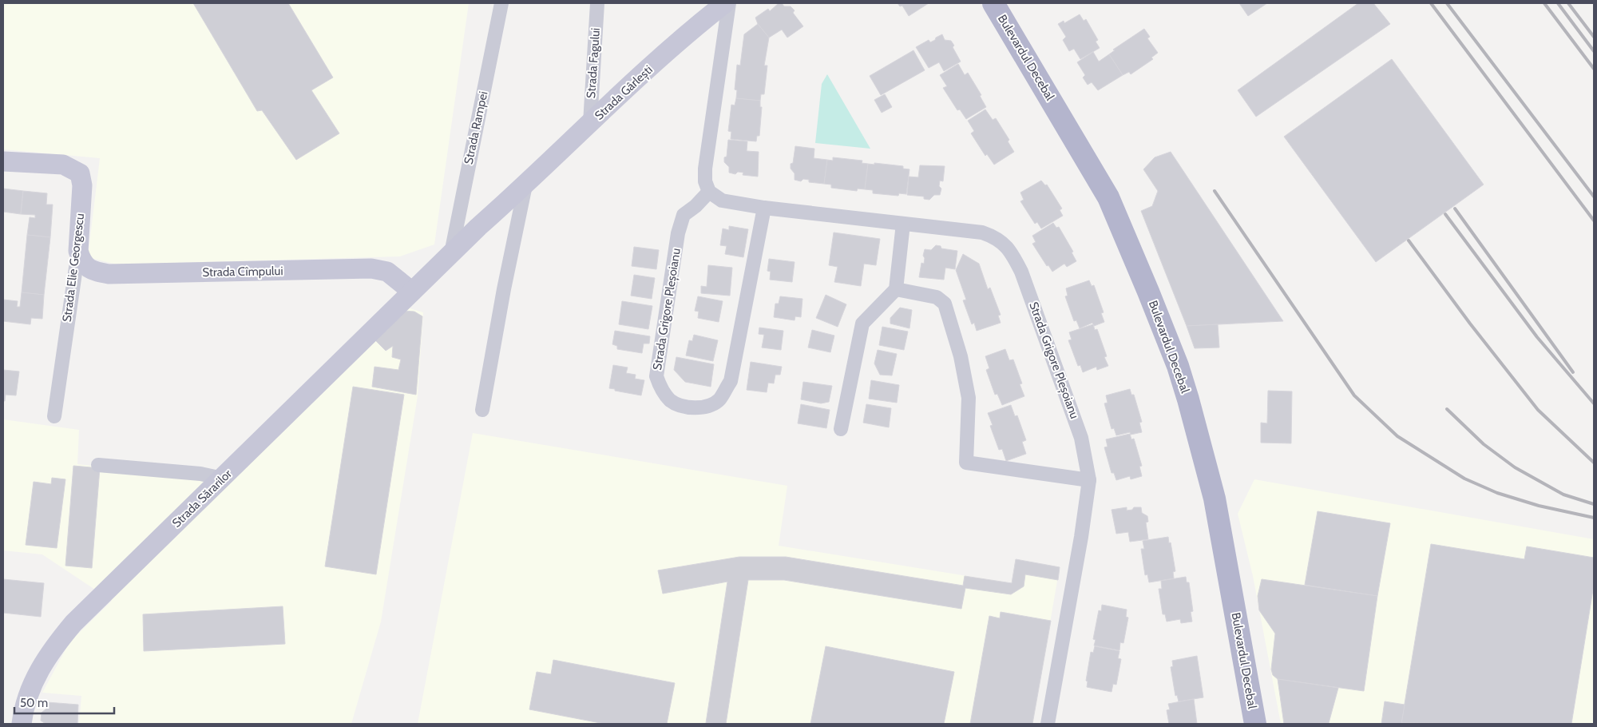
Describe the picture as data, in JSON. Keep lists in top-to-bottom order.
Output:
{
  "streets": {
    "main road": ["Bulevardul Decebal"],
    "street": [
      "Strada Fagului",
      "Strada Gârlești",
      "Strada Rampei",
      "Strada Elie Georgescu",
      "Strada Cîmpului",
      "Strada Grigore Pleșoianu",
      "Strada Sărarilor"
    ]
  },
  "crossings": [
    ["Strada Fagului", "Strada Gârlești"],
    ["Strada Gârlești", "Strada Rampei"],
    ["Strada Gârlești", "Strada Cîmpului"],
    ["Strada Gârlești", "Strada Sărarilor"],
    ["Strada Elie Georgescu", "Strada Cîmpului"],
    ["Strada Cîmpului", "Strada Sărarilor"]
  ],
  "scale_bar": "50 m"
}
